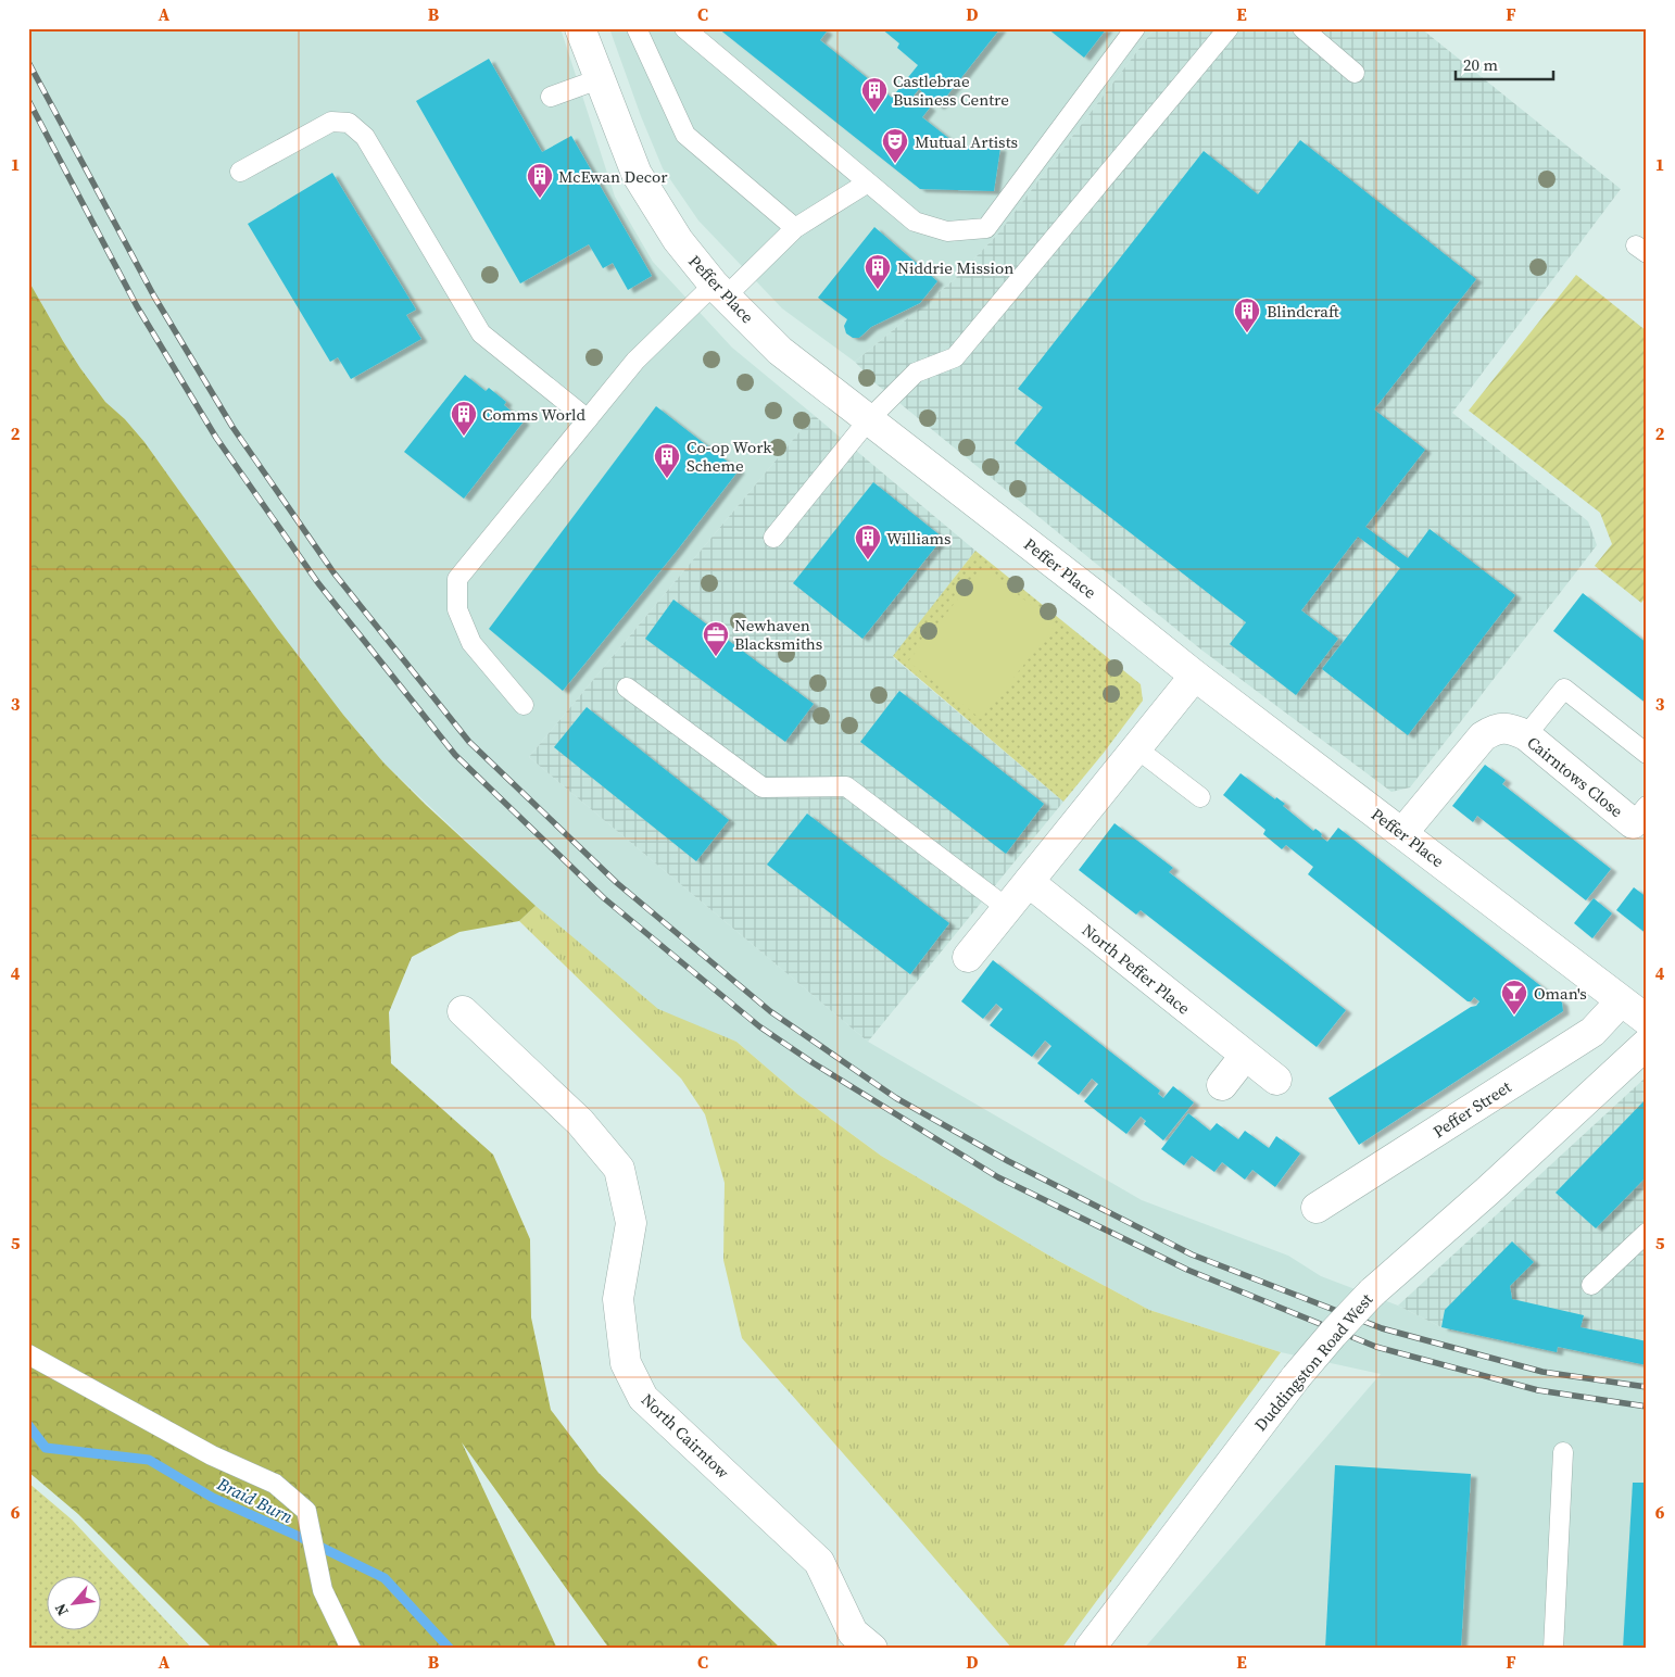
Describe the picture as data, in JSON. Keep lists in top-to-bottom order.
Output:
{
  "streets": {
    "street": [
      "Peffer Place",
      "Cairntows Close",
      "North Peffer Place",
      "Peffer Street",
      "Duddingston Road West",
      "North Cairntow"
    ]
  },
  "crossings": [
    ["Peffer Place", "Cairntows Close"],
    ["Peffer Place", "Peffer Street"]
  ],
  "water": ["Braid Burn"],
  "places": {
    "building": [
      "Castlebrae Business Centre",
      "McEwan Decor",
      "Niddrie Mission",
      "Blindcraft",
      "Comms World",
      "Co-op Work Scheme",
      "Williams"
    ],
    "theatre": ["Mutual Artists"],
    "office": ["Newhaven Blacksmiths"],
    "bar": ["Oman's"]
  },
  "scale_bar": "20 m",
  "north": "bottom left",
  "grid": {
    "columns": [
      "A",
      "B",
      "C",
      "D",
      "E",
      "F"
    ],
    "rows": [
      "1",
      "2",
      "3",
      "4",
      "5",
      "6"
    ]
  }
}
